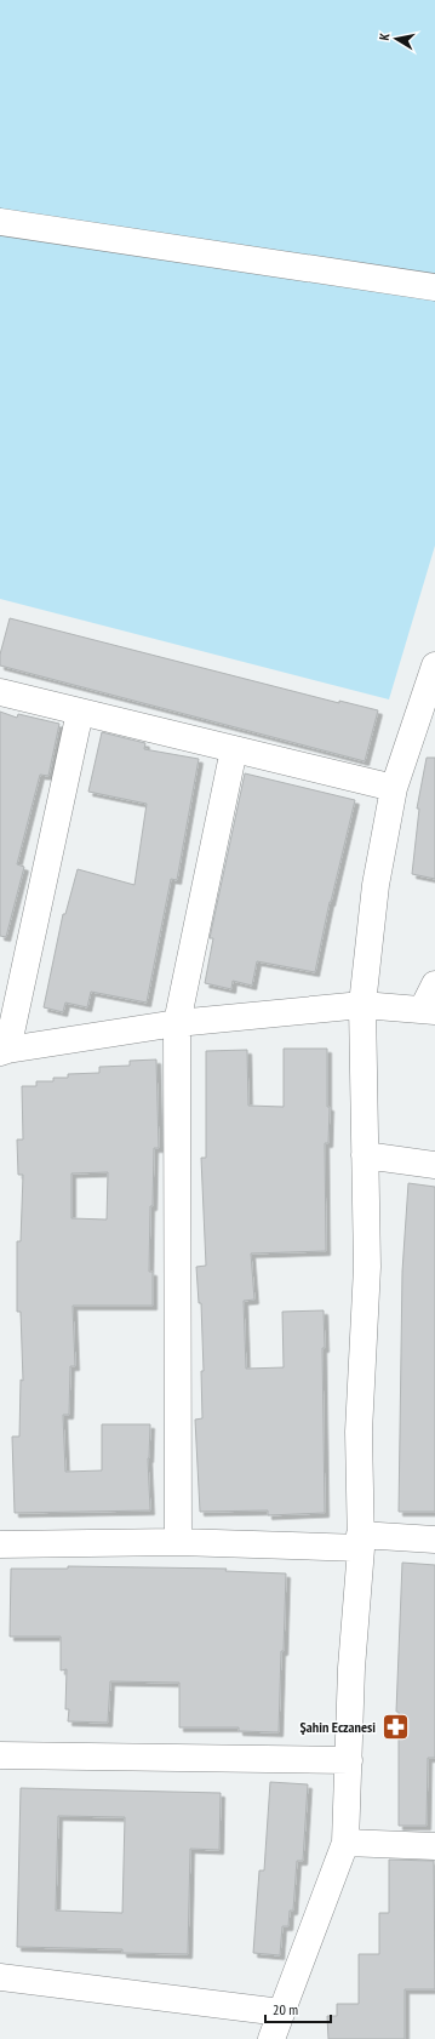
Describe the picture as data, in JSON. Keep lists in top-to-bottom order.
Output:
{
  "places": {
    "pharmacy": ["Şahin Eczanesi"]
  },
  "scale_bar": "20 m",
  "north": "left"
}
